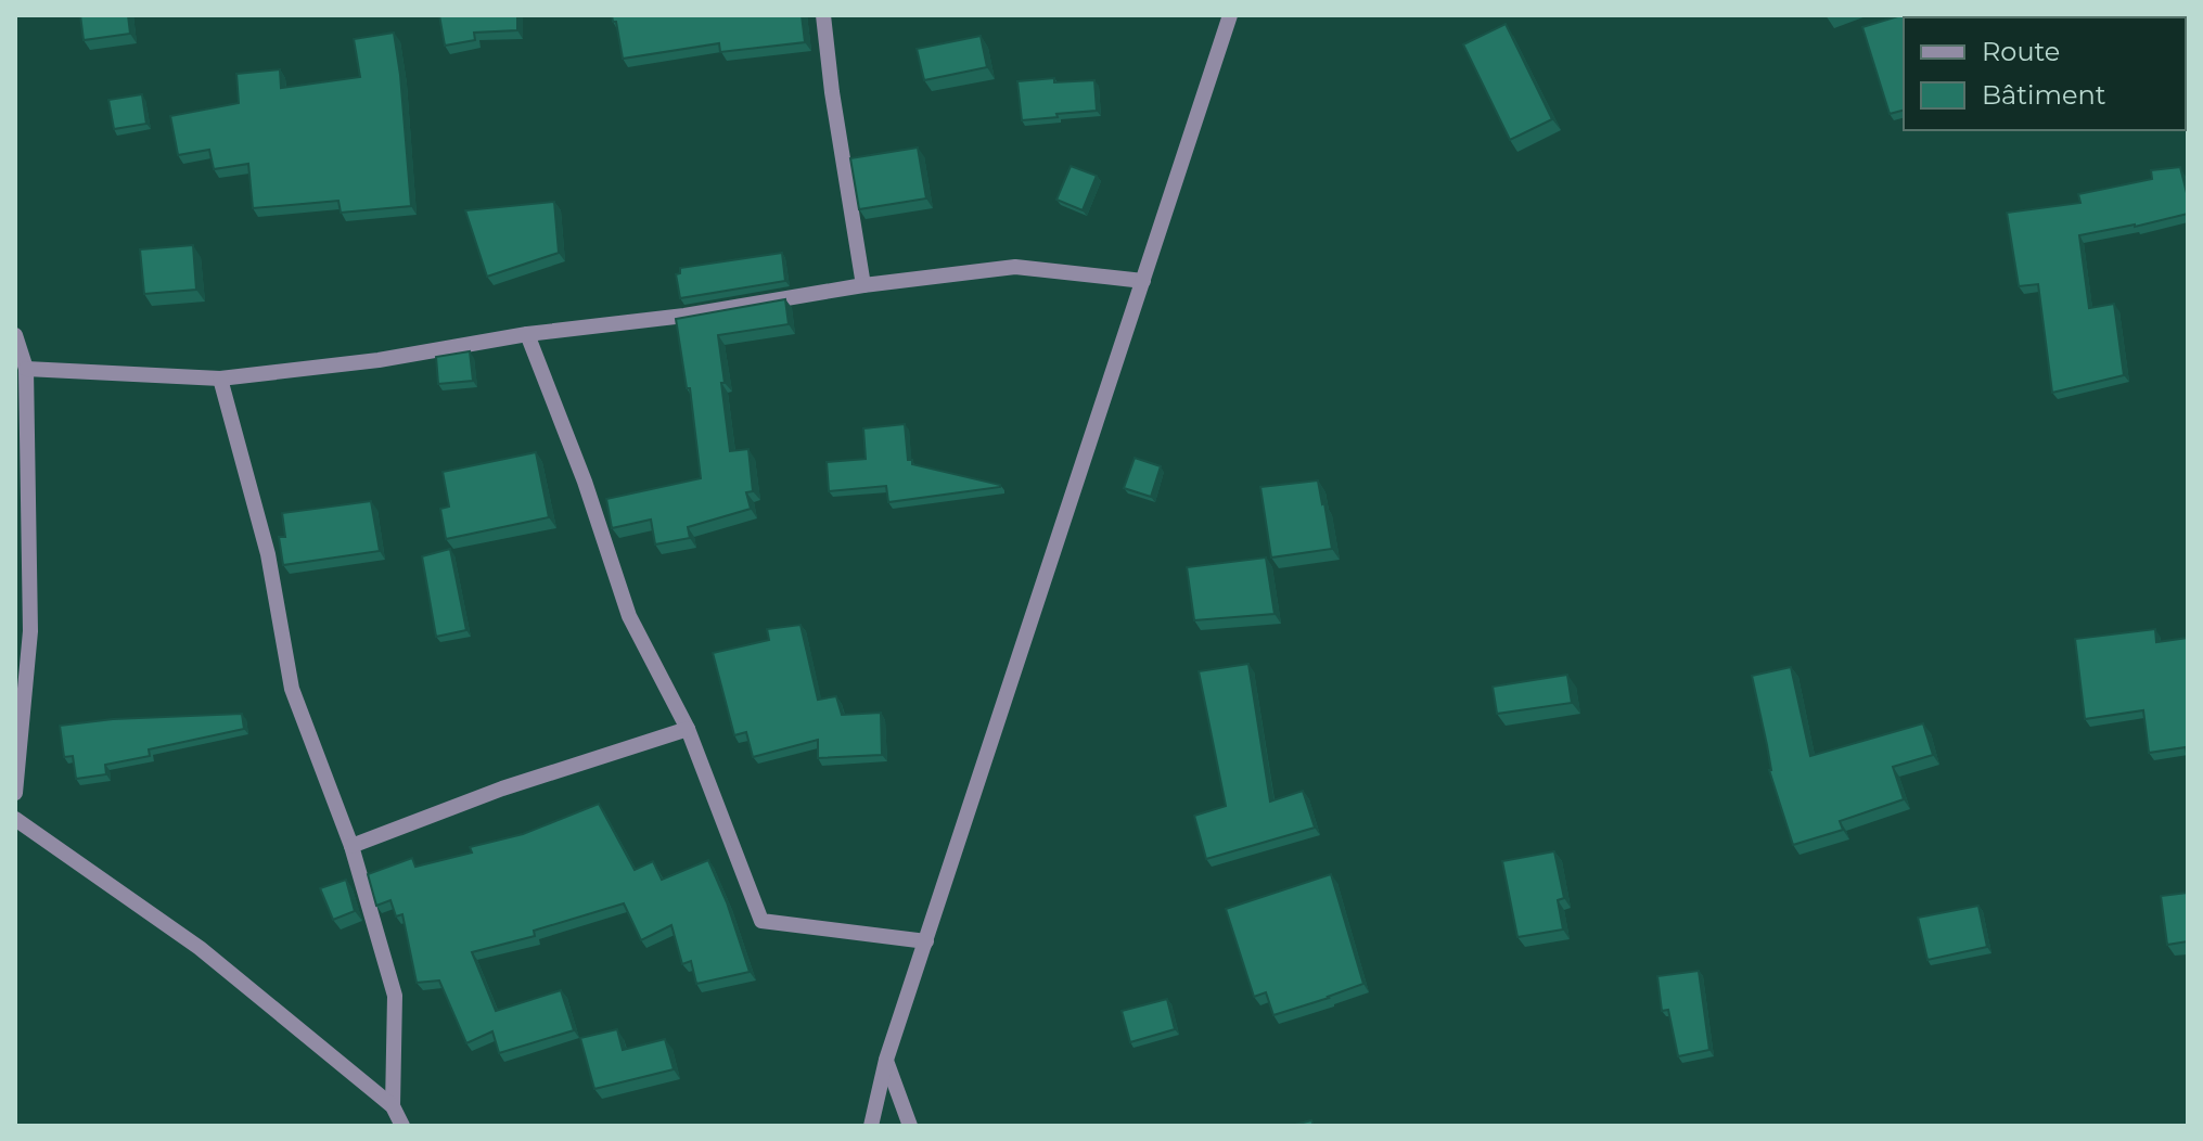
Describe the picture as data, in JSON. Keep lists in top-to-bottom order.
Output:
{
  "legend": ["Route", "Bâtiment"]
}
